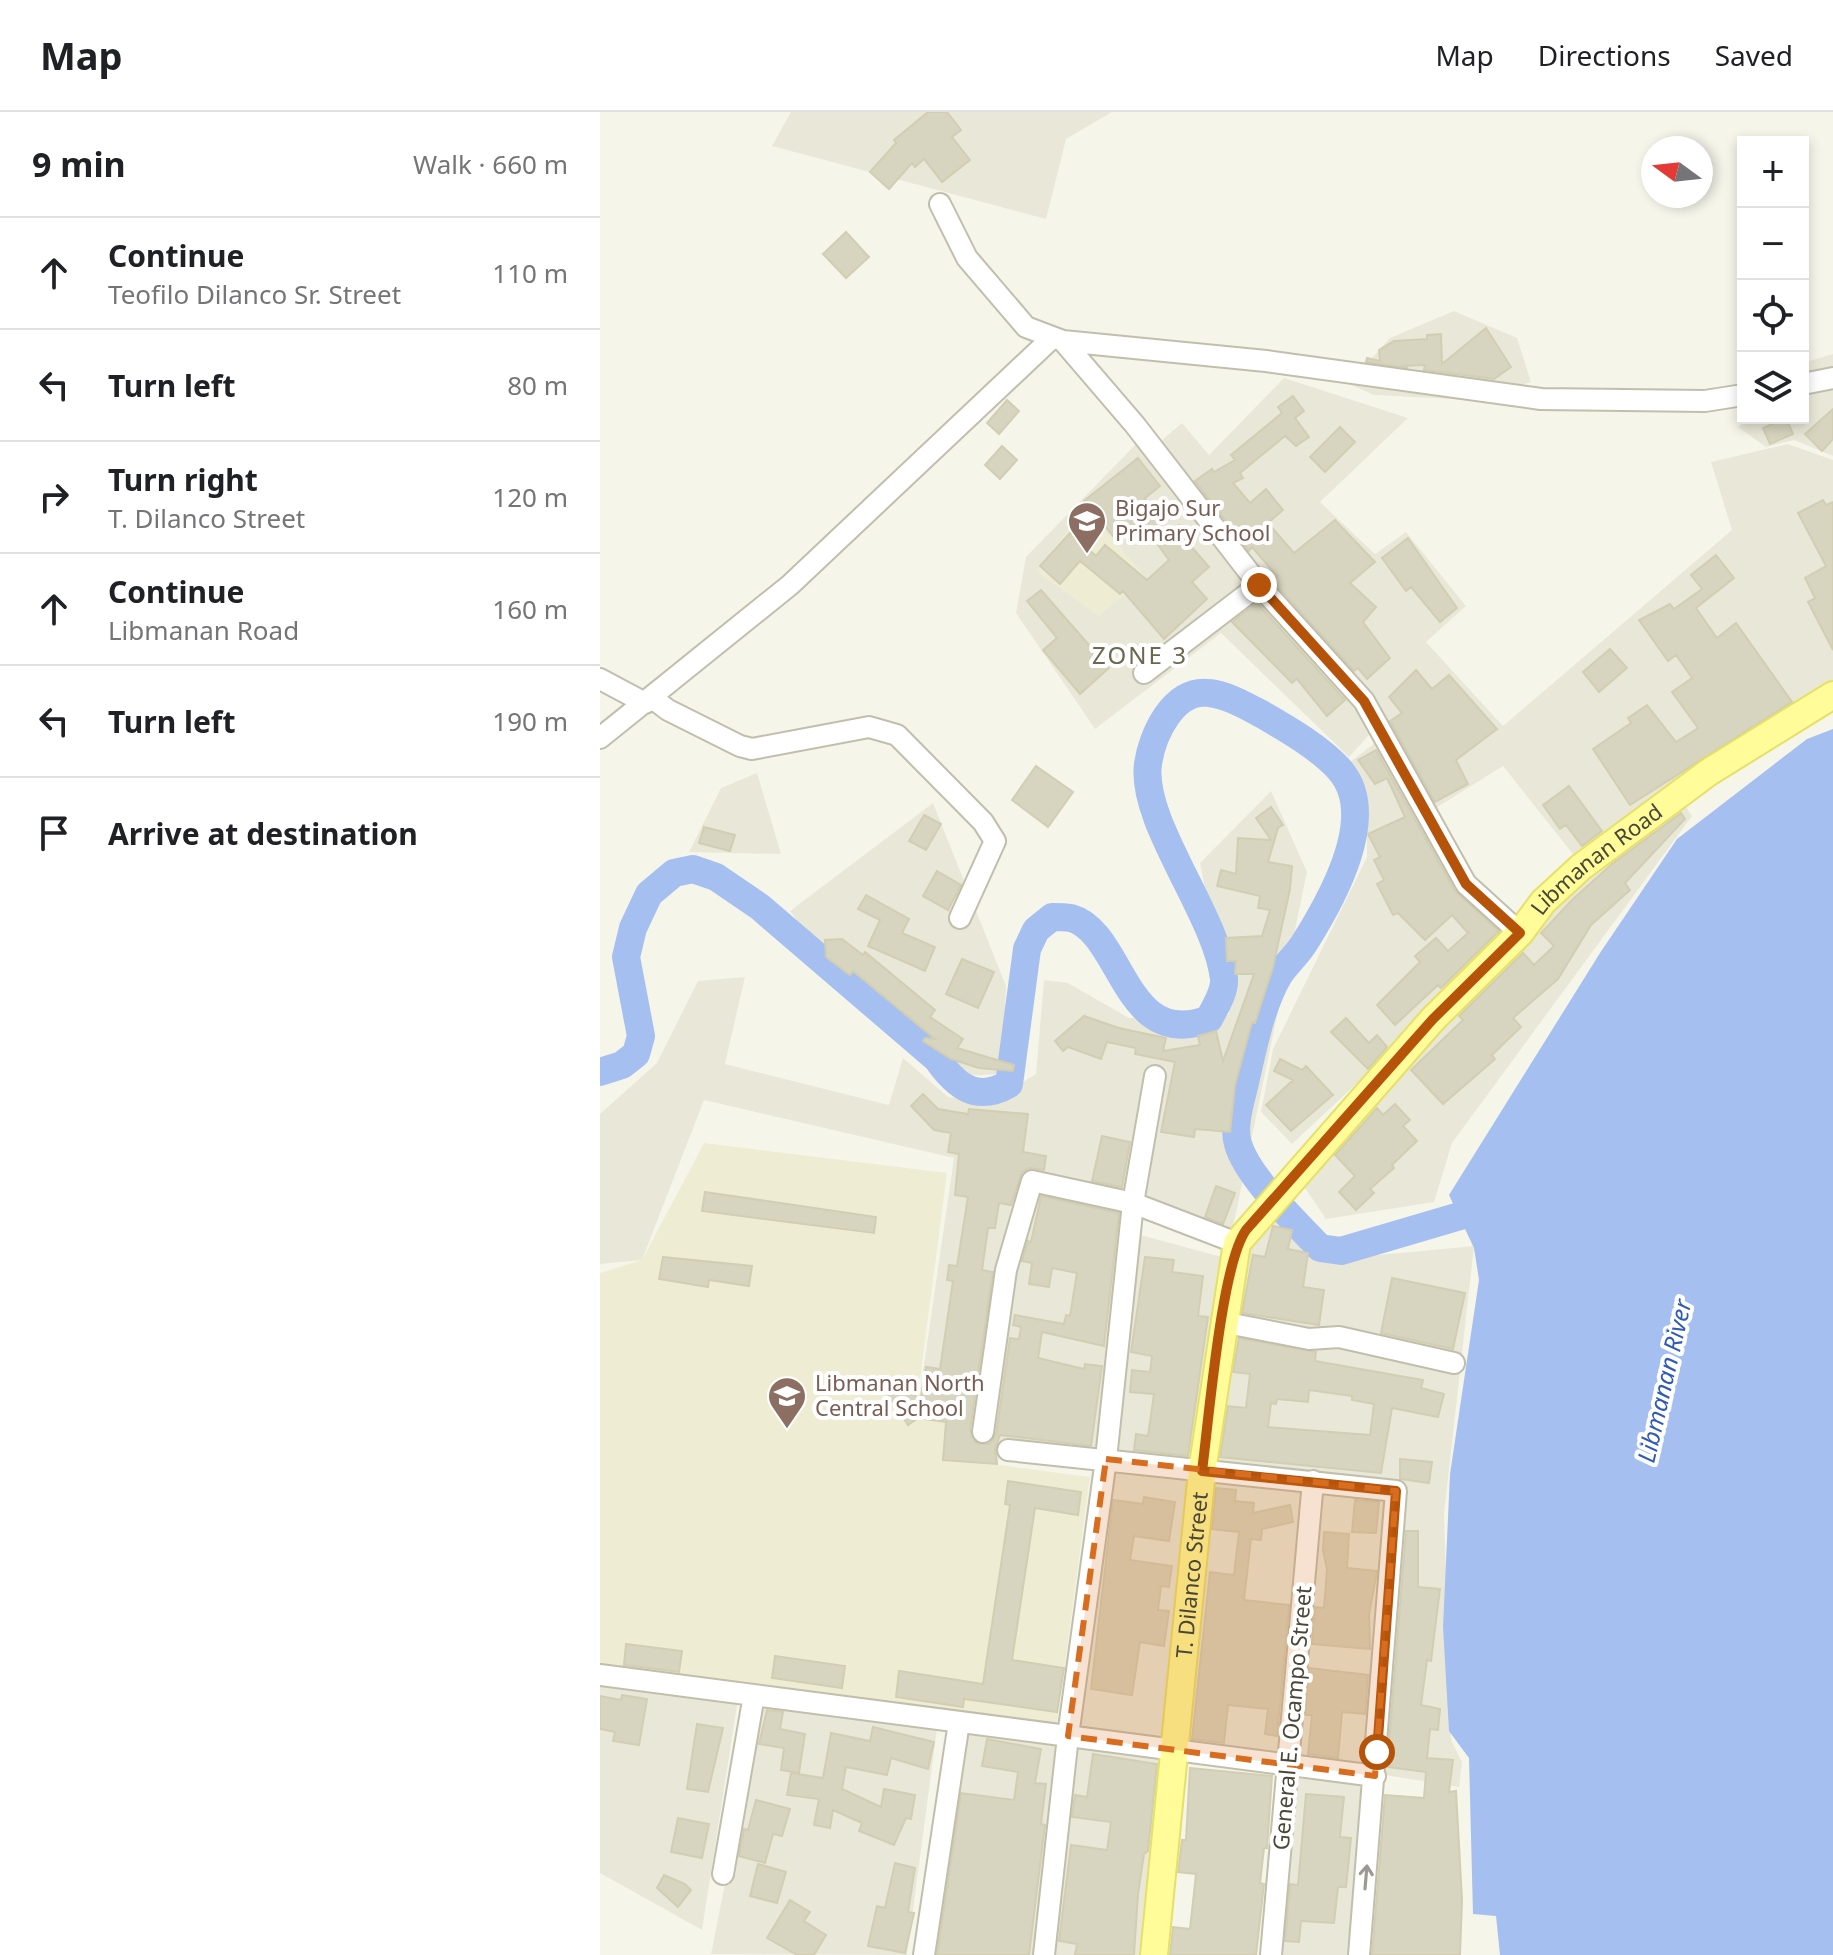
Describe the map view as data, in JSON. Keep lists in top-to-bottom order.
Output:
{
  "streets": {
    "main road": ["Libmanan Road", "T. Dilanco Street"],
    "street": ["General E. Ocampo Street"]
  },
  "crossings": [
    ["Libmanan Road", "T. Dilanco Street"]
  ],
  "districts": ["ZONE 3"],
  "water": ["Libmanan River"],
  "places": {
    "school or university": ["Bigajo Sur Primary School", "Libmanan North Central School"]
  },
  "north": "left",
  "page": {
    "header": "Map",
    "nav": ["Map", "Directions", "Saved"],
    "heading": ["9 min", "Walk · 660 m"],
    "map_buttons": ["+", "−"],
    "list": [
      ["Continue", "Teofilo Dilanco Sr. Street", "110 m"],
      ["Turn left", "80 m"],
      ["Turn right", "T. Dilanco Street", "120 m"],
      ["Continue", "Libmanan Road", "160 m"],
      ["Turn left", "190 m"],
      "Arrive at destination"
    ]
  }
}
